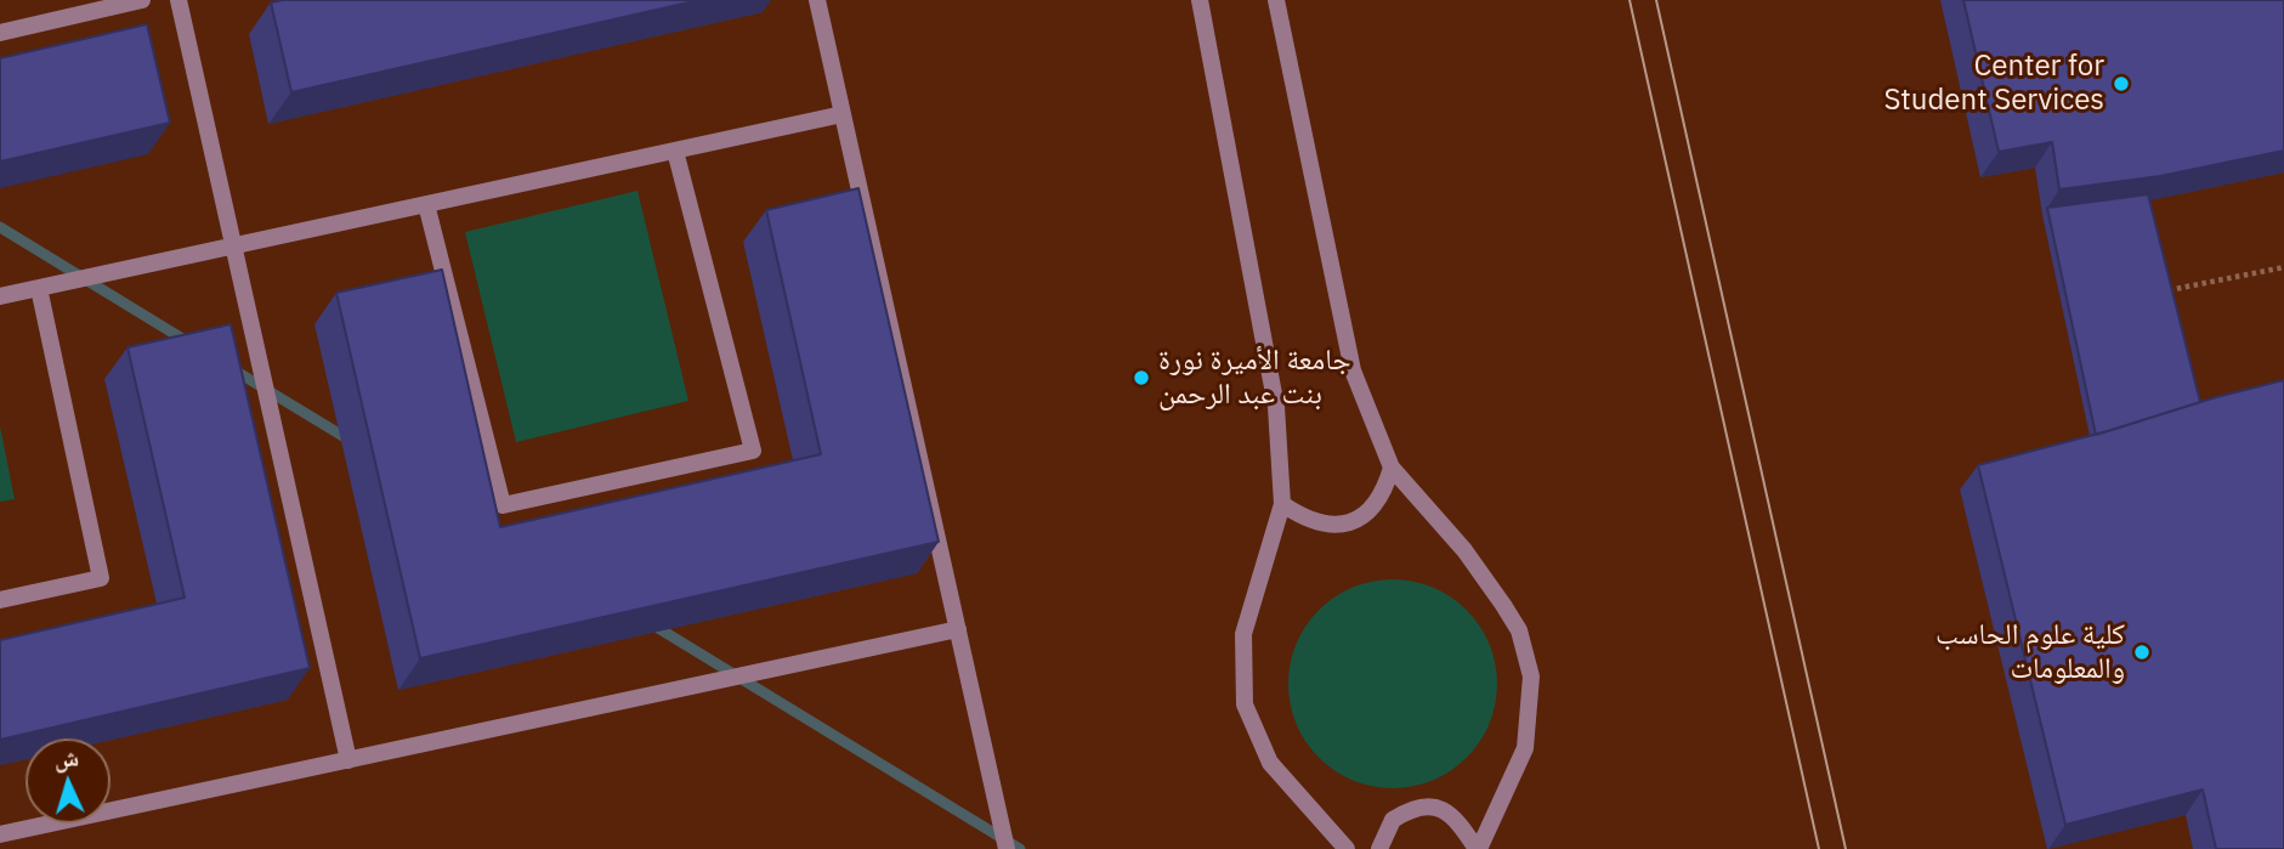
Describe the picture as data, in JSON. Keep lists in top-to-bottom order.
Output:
{
  "places": ["Center for Student Services", "جامعة الأميرة نورة بنت عبد الرحمن", "كلية علوم الحاسب والمعلومات"],
  "north": "top"
}
